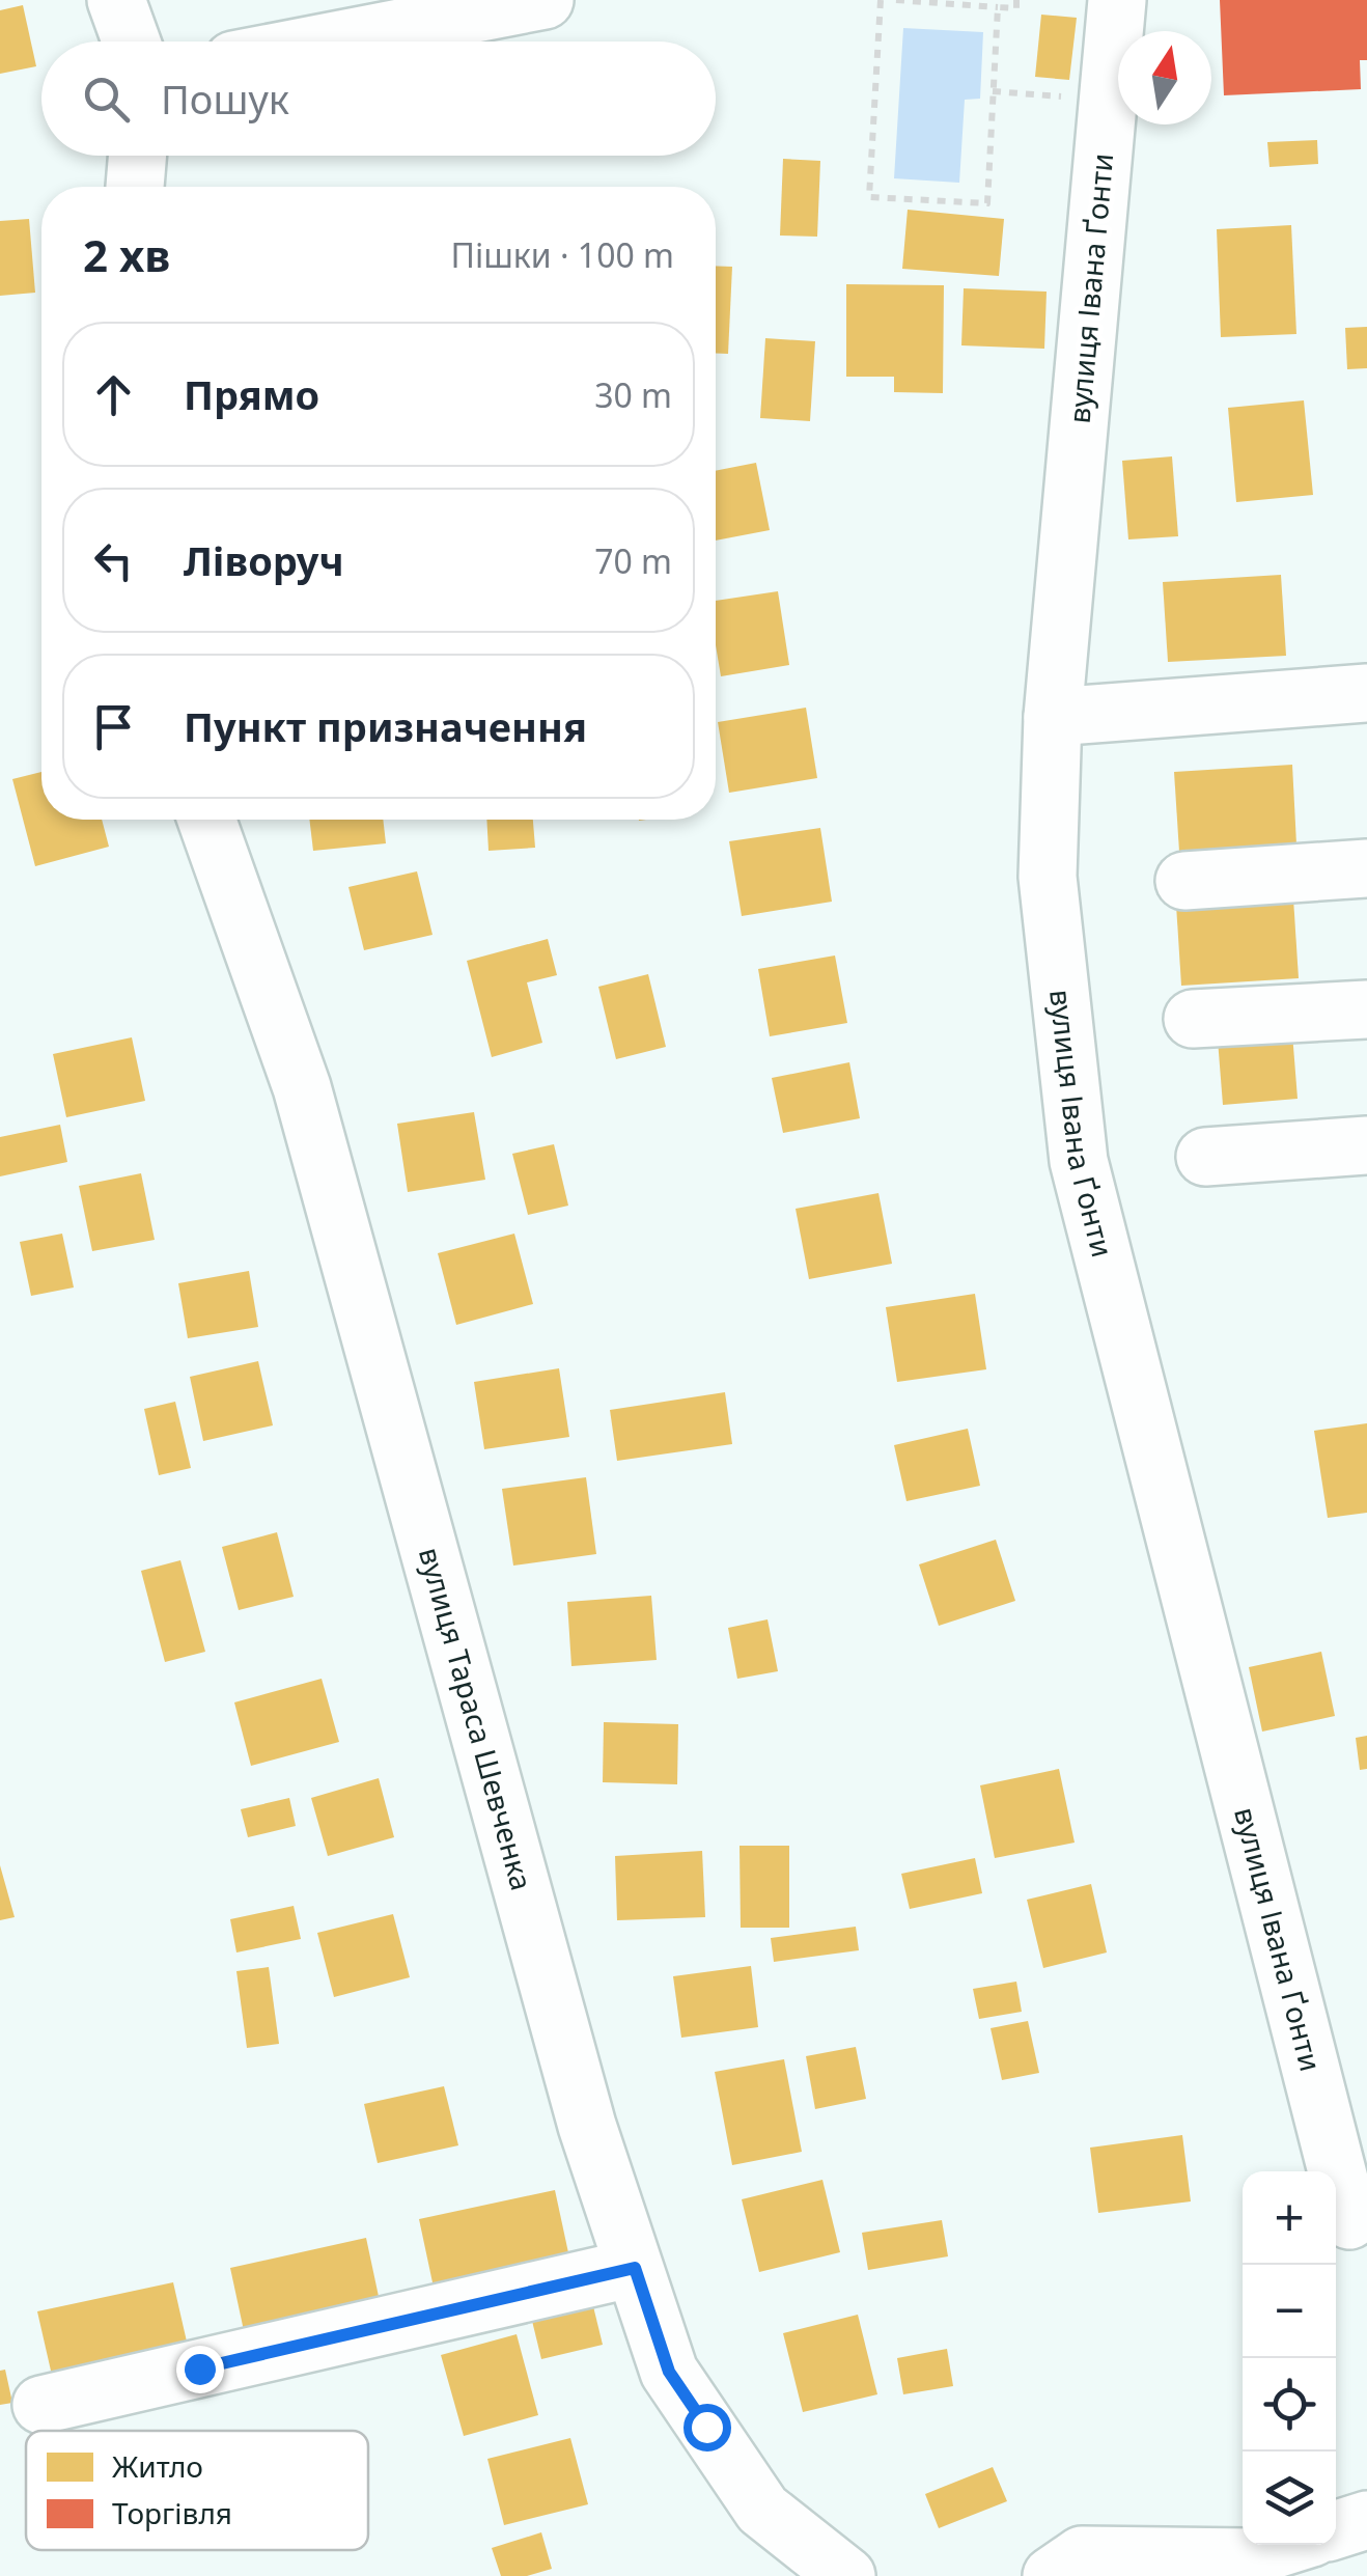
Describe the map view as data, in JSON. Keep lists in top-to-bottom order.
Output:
{
  "streets": {
    "street": ["вулиця Івана Ґонти", "вулиця Тараса Шевченка"]
  },
  "legend": ["Житло", "Торгівля"],
  "north": "top",
  "page": {
    "search": "Пошук",
    "heading": ["2 хв", "Пішки · 100 m"],
    "list": [
      ["Прямо", "30 m"],
      ["Ліворуч", "70 m"],
      "Пункт призначення"
    ],
    "map_buttons": ["+", "−"]
  }
}
